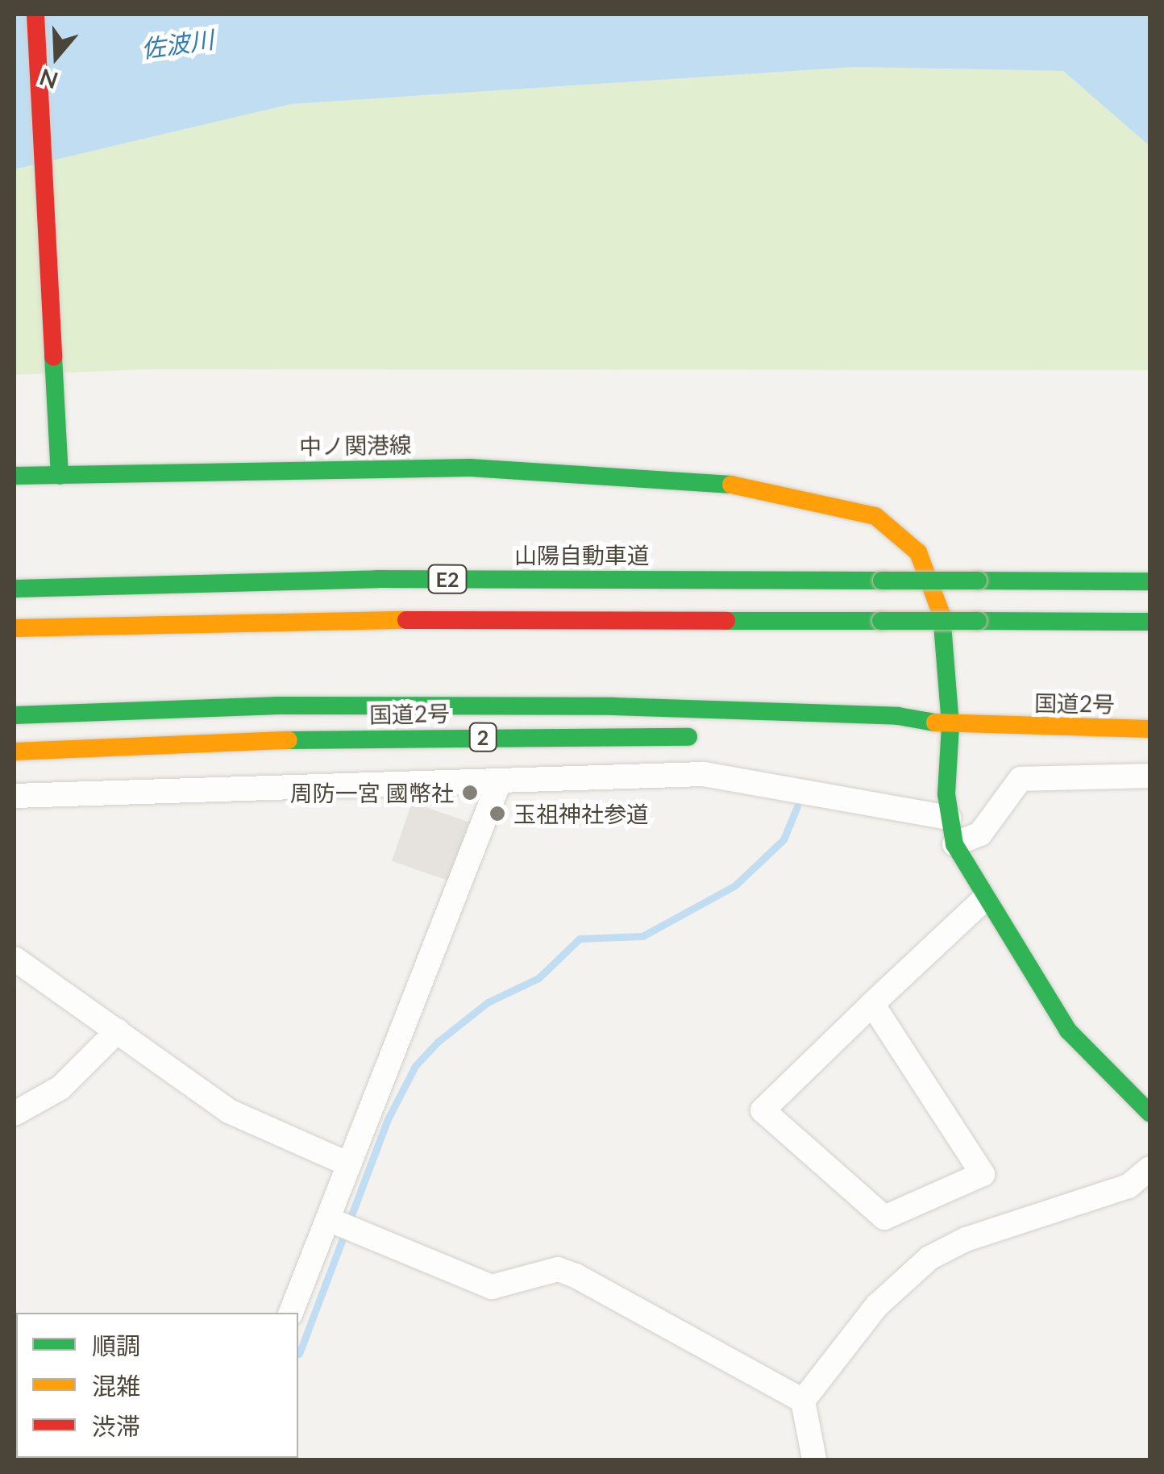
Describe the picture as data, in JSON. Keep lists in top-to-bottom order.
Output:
{
  "streets": {
    "main road": [
      "中ノ関港線",
      "山陽自動車道",
      "E2",
      "国道2号",
      "2"
    ]
  },
  "crossings": [
    ["中ノ関港線", "国道2号"]
  ],
  "water": ["佐波川"],
  "places": ["周防一宮 國幣社", "玉祖神社参道"],
  "legend": ["順調", "混雑", "渋滞"],
  "north": "bottom"
}
